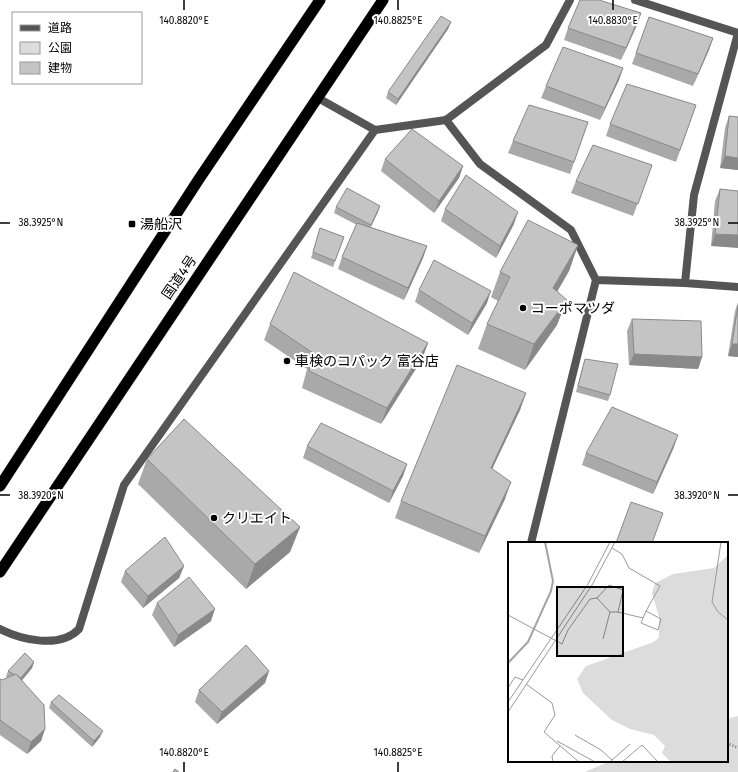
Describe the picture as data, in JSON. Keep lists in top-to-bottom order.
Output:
{
  "streets": {
    "highway": ["国道4号"]
  },
  "places": {
    "transit": ["湯船沢"],
    "other": ["コーポマツダ", "車検のコパック 富谷店", "クリエイト"]
  },
  "legend": ["道路", "公園", "建物"],
  "coordinates": [
    "140.8820°E",
    "140.8825°E",
    "140.8830°E",
    "38.3925°N",
    "38.3920°N"
  ]
}
